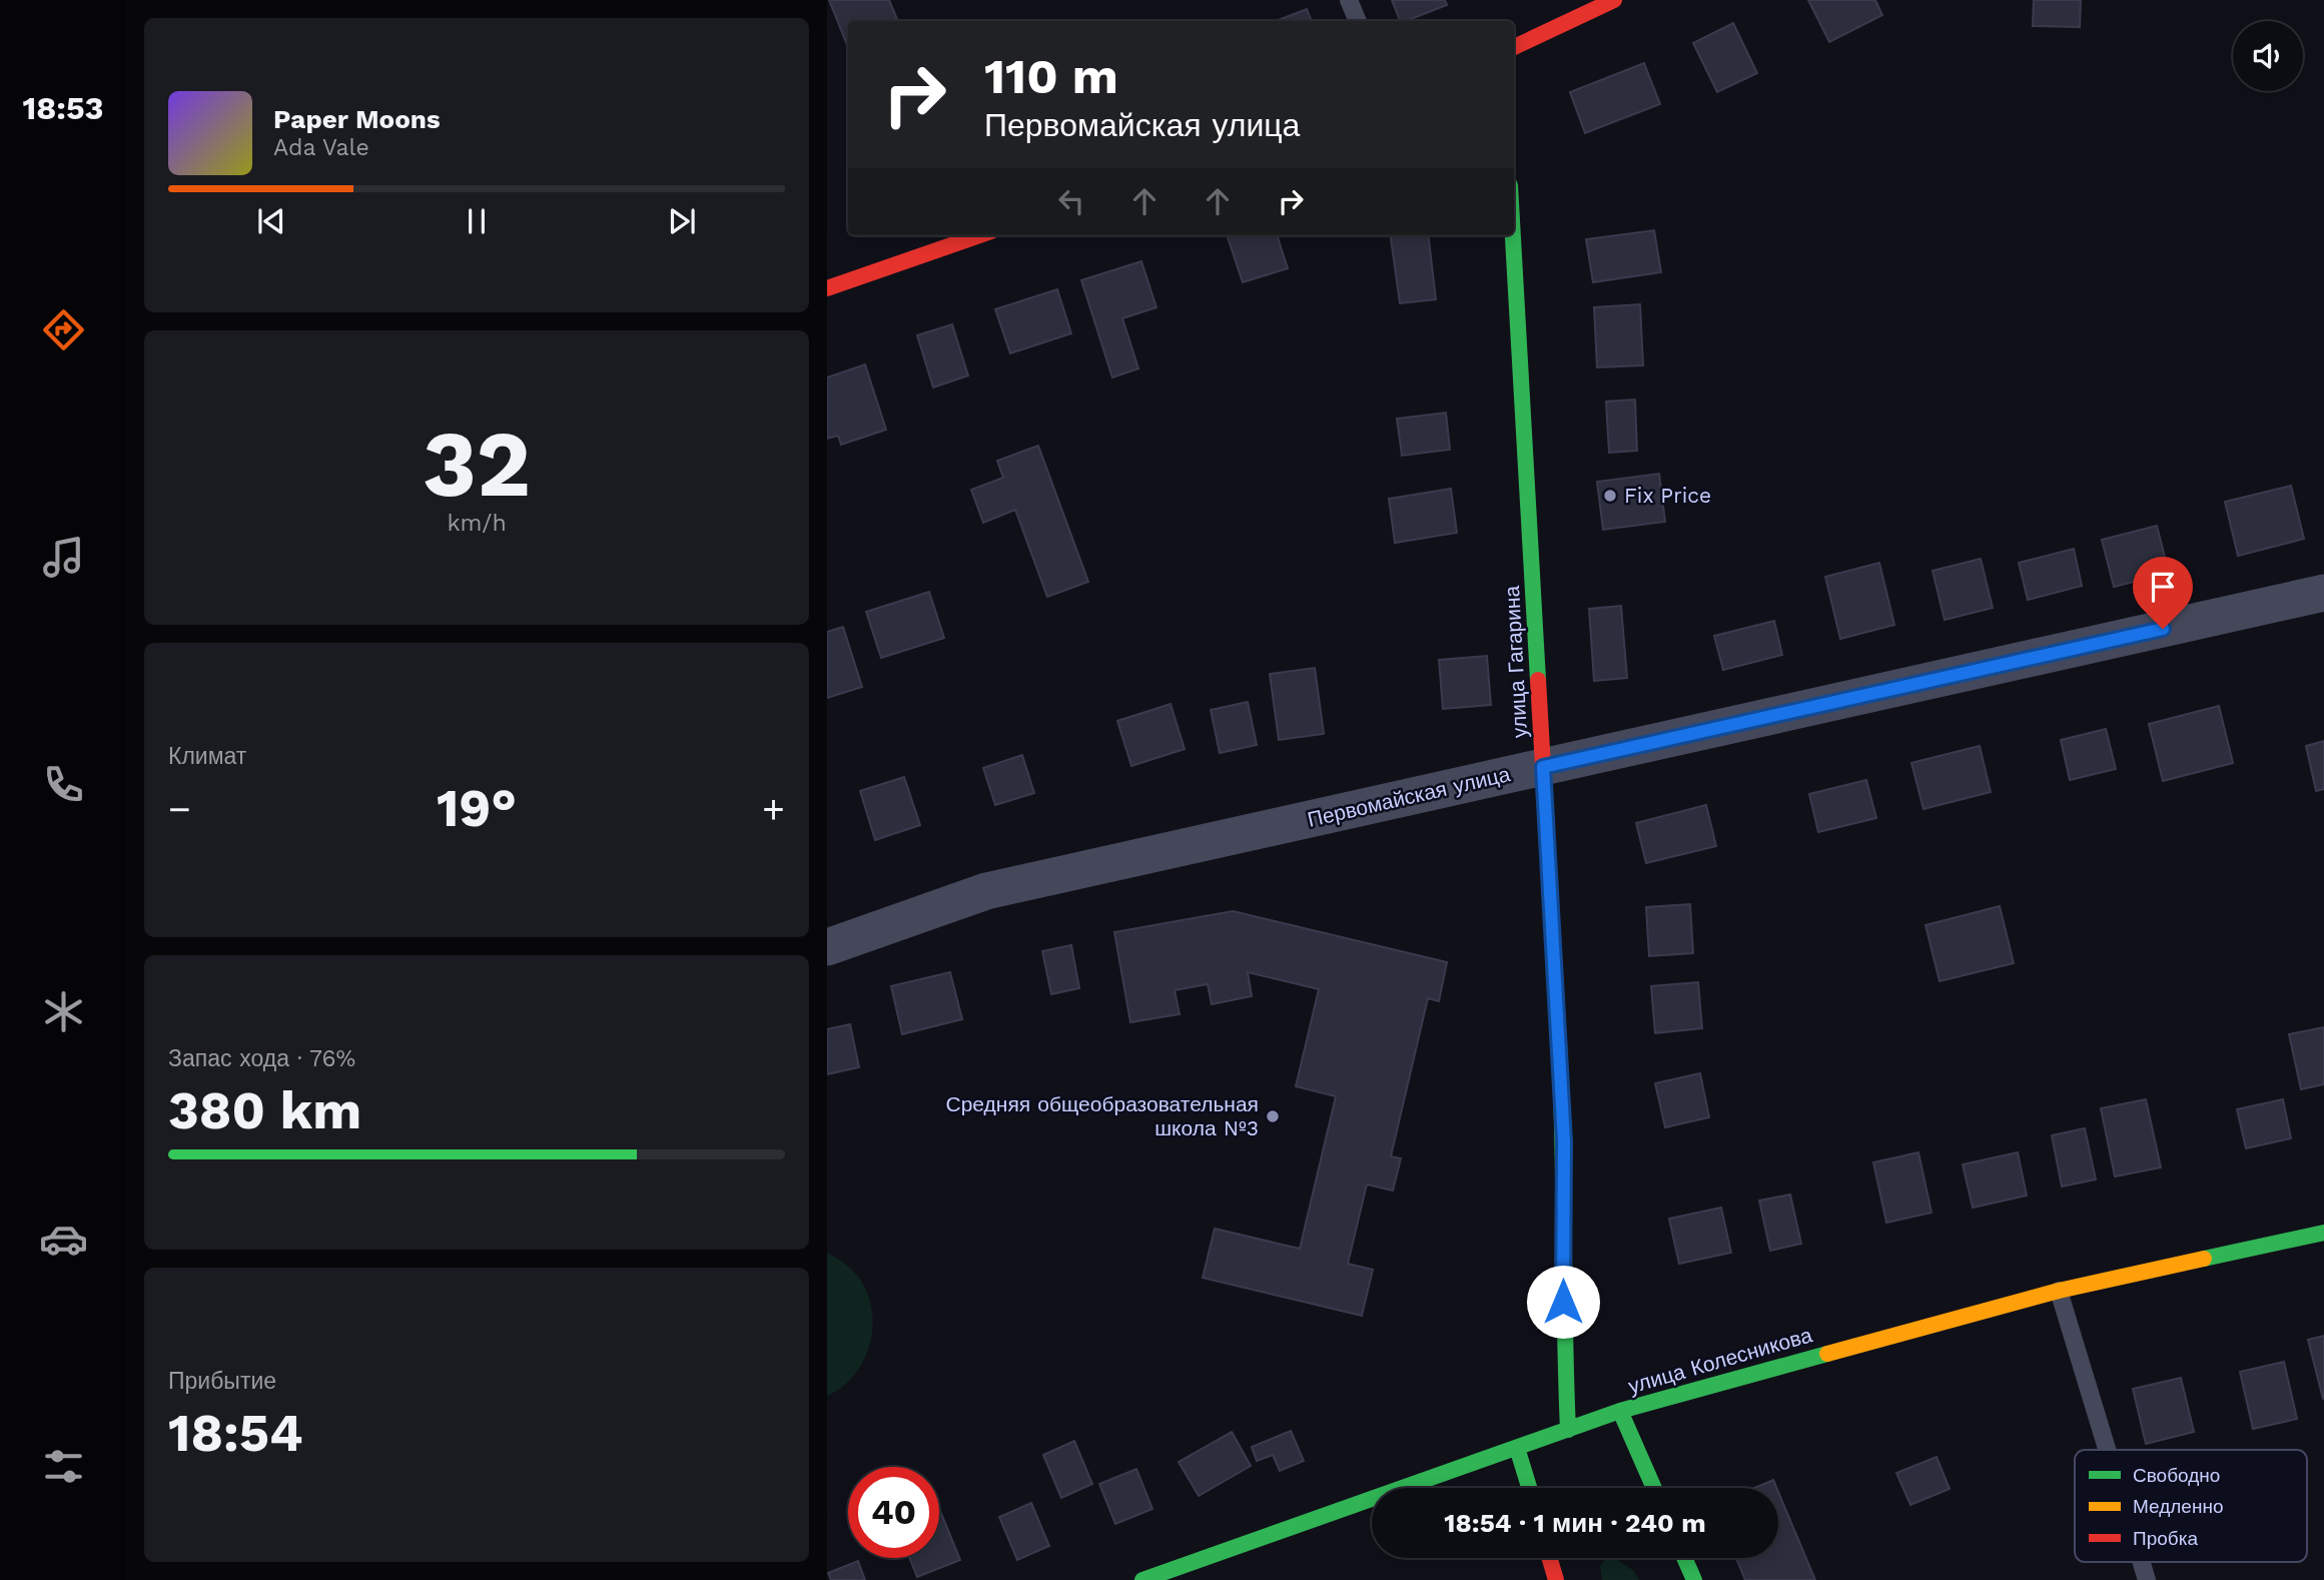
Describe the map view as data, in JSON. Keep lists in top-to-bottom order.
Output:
{
  "streets": {
    "street": ["улица Гагарина", "Первомайская улица", "улица Колесникова"]
  },
  "crossings": [
    ["улица Гагарина", "Первомайская улица"],
    ["улица Гагарина", "улица Колесникова"]
  ],
  "places": ["Fix Price", "Средняя общеобразовательная школа №3"],
  "legend": ["Свободно", "Медленно", "Пробка"],
  "page": {
    "tabs": "18:53",
    "turn": ["110 m", "Первомайская улица"],
    "song": ["Paper Moons", "Ada Vale"],
    "tile": [
      ["32", "km/h"],
      "Климат",
      ["Запас хода · 76%", "380 km"],
      ["Прибытие", "18:54"]
    ],
    "heat": ["−", "19°", "+"],
    "limit": "40",
    "trip": "18:54 · 1 мин · 240 m"
  }
}
